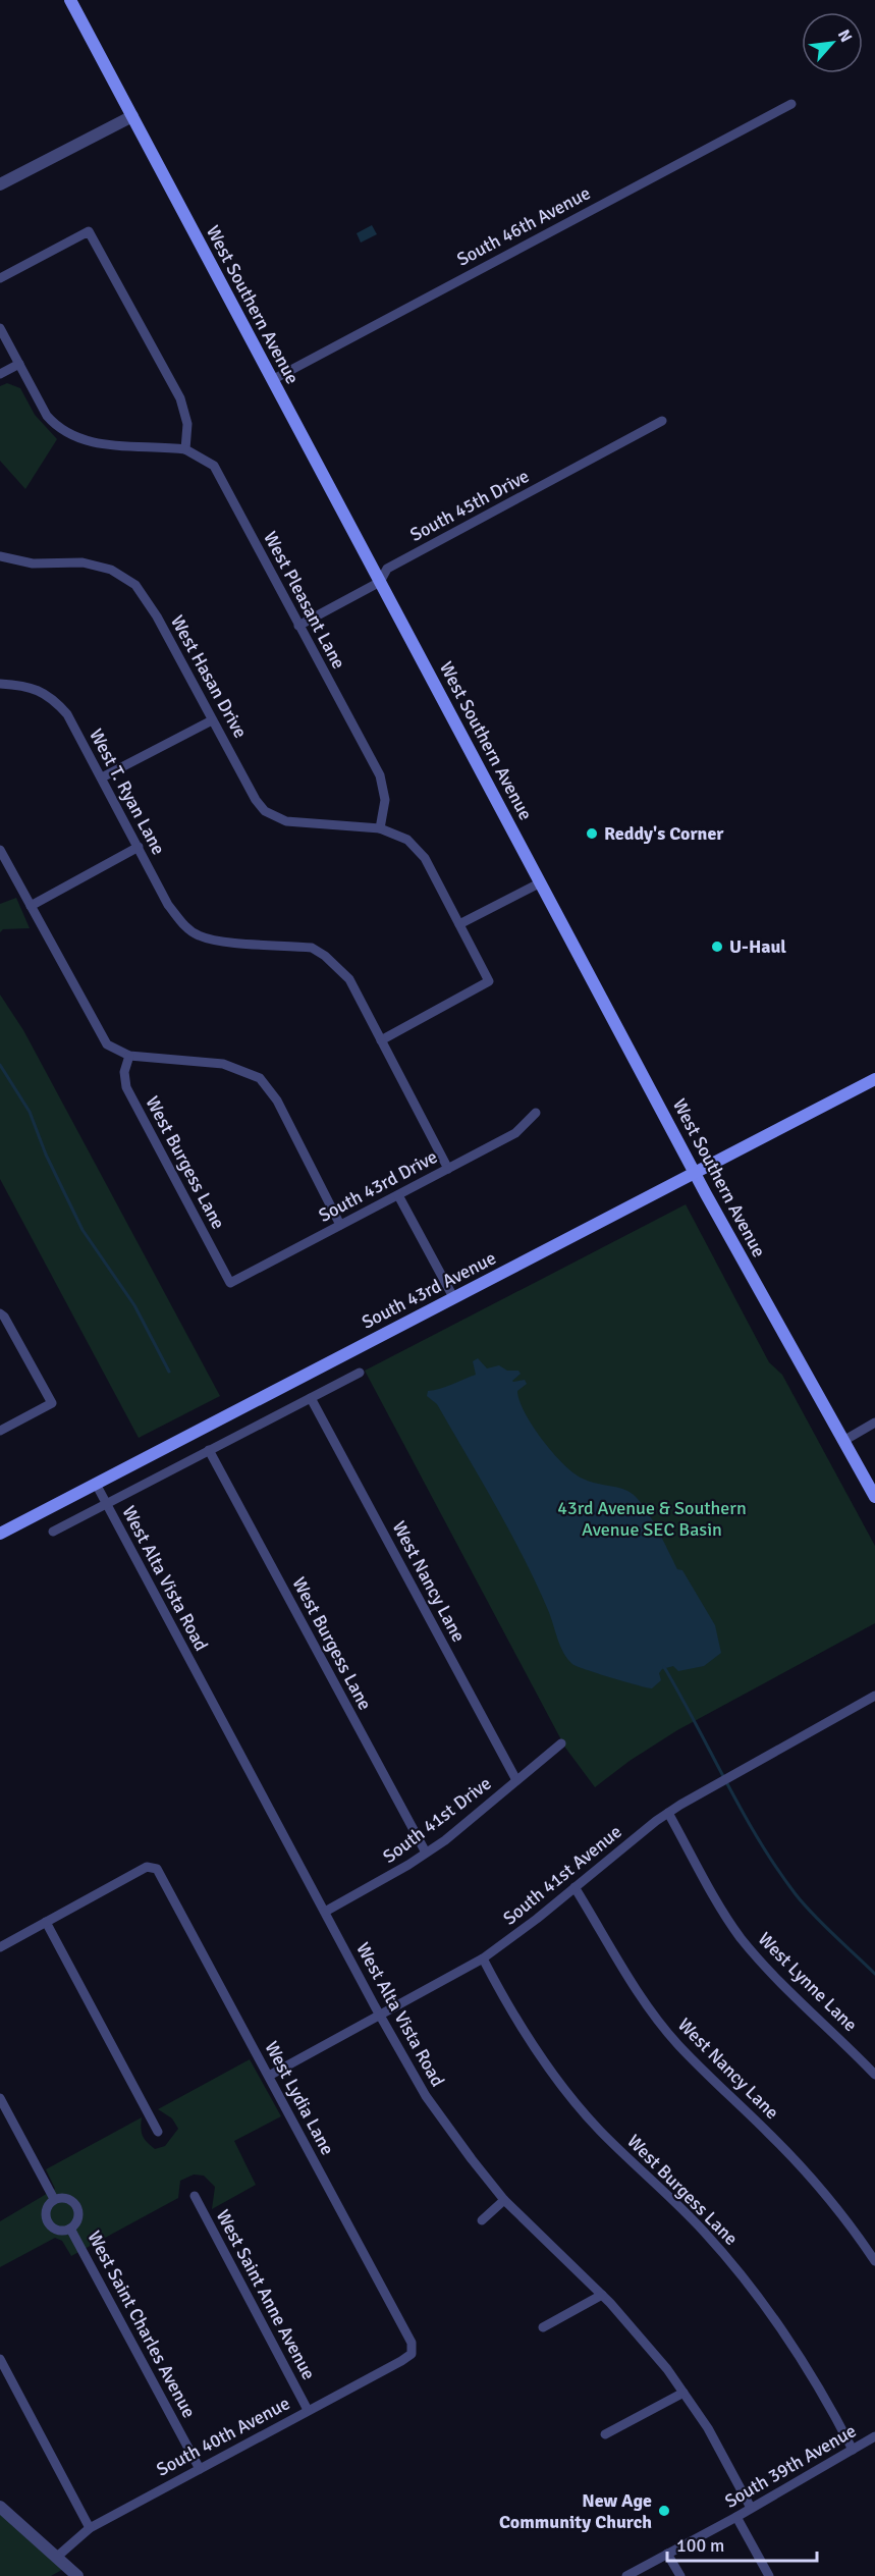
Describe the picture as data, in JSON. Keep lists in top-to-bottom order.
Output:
{
  "streets": {
    "main road": ["West Southern Avenue", "South 43rd Avenue"],
    "street": [
      "South 46th Avenue",
      "South 45th Drive",
      "West Pleasant Lane",
      "West Hasan Drive",
      "West T. Ryan Lane",
      "West Burgess Lane",
      "South 43rd Drive",
      "West Alta Vista Road",
      "West Nancy Lane",
      "South 41st Drive",
      "South 41st Avenue",
      "West Lynne Lane",
      "West Lydia Lane",
      "West Saint Anne Avenue",
      "West Saint Charles Avenue",
      "South 40th Avenue",
      "South 39th Avenue"
    ]
  },
  "crossings": [
    ["South 46th Avenue", "West Southern Avenue"],
    ["West Southern Avenue", "South 45th Drive"],
    ["West Southern Avenue", "South 43rd Avenue"],
    ["South 45th Drive", "West Pleasant Lane"],
    ["West Pleasant Lane", "West Hasan Drive"],
    ["West Burgess Lane", "South 43rd Drive"],
    ["West Burgess Lane", "South 41st Drive"],
    ["West Burgess Lane", "South 41st Avenue"],
    ["West Burgess Lane", "South 39th Avenue"],
    ["South 43rd Avenue", "West Alta Vista Road"],
    ["West Alta Vista Road", "South 41st Drive"],
    ["West Alta Vista Road", "South 41st Avenue"],
    ["West Alta Vista Road", "South 39th Avenue"],
    ["West Nancy Lane", "South 41st Drive"],
    ["West Nancy Lane", "South 41st Avenue"],
    ["South 41st Avenue", "West Lynne Lane"],
    ["South 41st Avenue", "West Lydia Lane"],
    ["West Lydia Lane", "South 40th Avenue"],
    ["West Saint Anne Avenue", "South 40th Avenue"],
    ["West Saint Charles Avenue", "South 40th Avenue"]
  ],
  "parks": ["43rd Avenue & Southern Avenue SEC Basin"],
  "places": ["Reddy's Corner", "U-Haul", "New Age Community Church"],
  "scale_bar": "100 m",
  "north": "top right"
}
